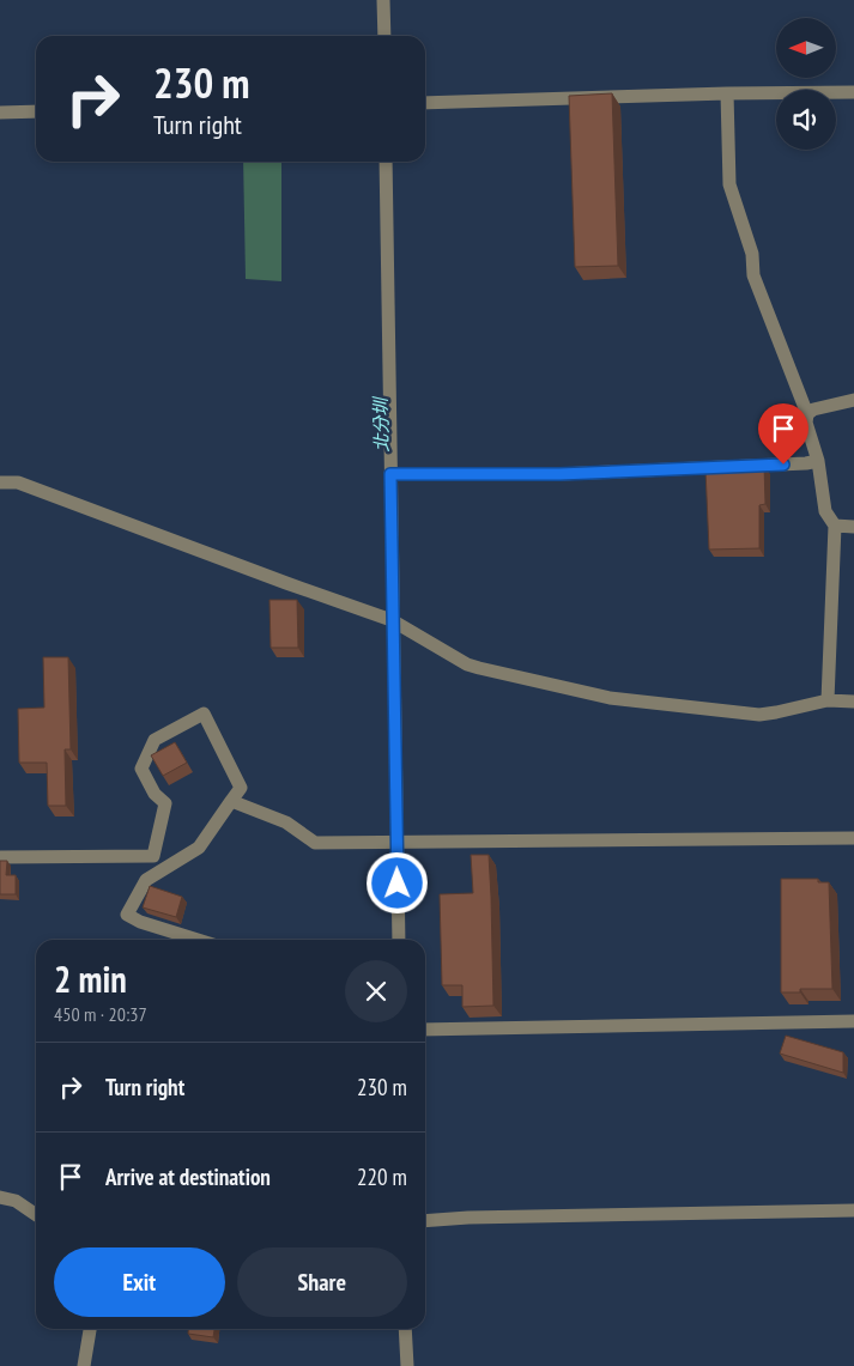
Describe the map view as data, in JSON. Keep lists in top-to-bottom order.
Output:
{
  "water": ["北分圳"],
  "north": "left",
  "page": {
    "turn": ["230 m", "Turn right"],
    "heading": ["2 min", "450 m · 20:37"],
    "list": [
      {
        "name": "Turn right",
        "value": "230 m"
      },
      {
        "name": "Arrive at destination",
        "value": "220 m"
      }
    ],
    "buttons": ["Exit", "Share"]
  }
}
